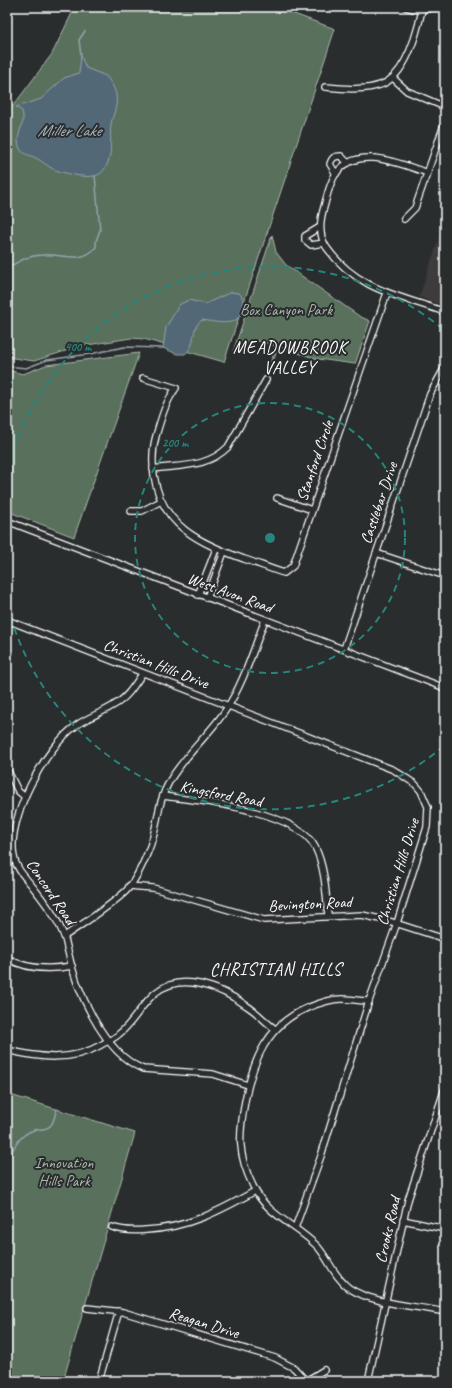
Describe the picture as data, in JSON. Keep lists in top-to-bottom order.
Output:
{
  "streets": {
    "street": [
      "Stanford Circle",
      "Castlebar Drive",
      "West Avon Road",
      "Christian Hills Drive",
      "Kingsford Road",
      "Concord Road",
      "Bevington Road",
      "Crooks Road",
      "Reagan Drive"
    ]
  },
  "crossings": [
    ["Castlebar Drive", "West Avon Road"],
    ["Christian Hills Drive", "Concord Road"],
    ["Christian Hills Drive", "Bevington Road"],
    ["Kingsford Road", "Bevington Road"]
  ],
  "districts": ["MEADOWBROOK VALLEY", "CHRISTIAN HILLS"],
  "water": ["Miller Lake"],
  "parks": ["Box Canyon Park", "Innovation Hills Park"],
  "rings": ["400 m", "200 m"]
}
